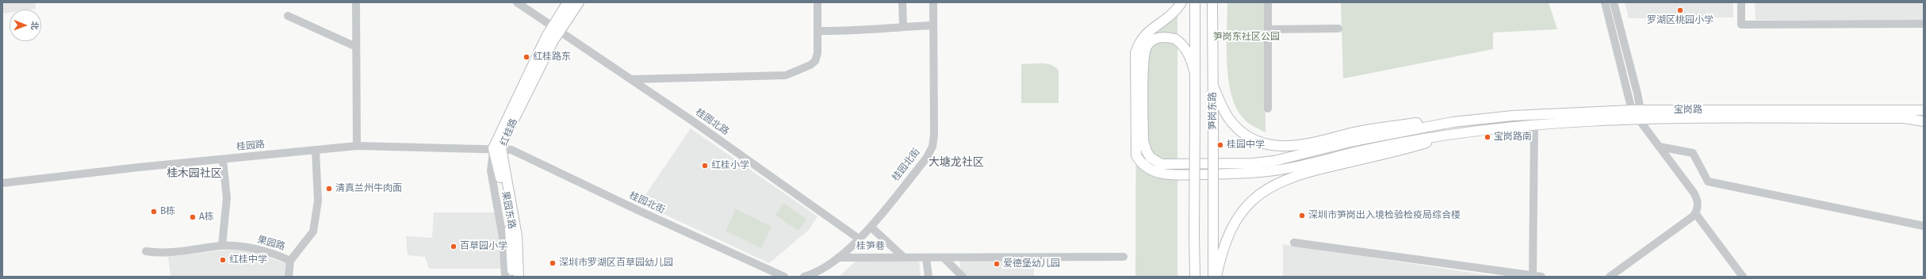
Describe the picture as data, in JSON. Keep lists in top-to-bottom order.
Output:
{
  "streets": {
    "main road": ["宝岗路", "笋岗东路", "红桂路"],
    "street": [
      "桂圆北路",
      "桂园路",
      "桂园北街",
      "果园东路",
      "果园路",
      "桂笋巷"
    ]
  },
  "crossings": [
    ["桂圆北路", "红桂路"],
    ["桂圆北路", "桂园北街"],
    ["红桂路", "桂园路"],
    ["红桂路", "桂园北街"],
    ["红桂路", "果园东路"],
    ["桂园路", "桂园北街"],
    ["桂园路", "果园东路"],
    ["桂园路", "果园路"],
    ["桂园北街", "果园东路"],
    ["桂园北街", "桂笋巷"]
  ],
  "districts": ["大塘龙社区", "桂木园社区"],
  "parks": ["笋岗东社区公园"],
  "places": [
    "罗湖区桃园小学",
    "红桂路东",
    "宝岗路南",
    "桂园中学",
    "红桂小学",
    "清真兰州牛肉面",
    "B栋",
    "深圳市笋岗出入境检验检疫局综合楼",
    "A栋",
    "百草园小学",
    "红桂中学",
    "深圳市罗湖区百草园幼儿园",
    "爱德堡幼儿园"
  ],
  "north": "right"
}
